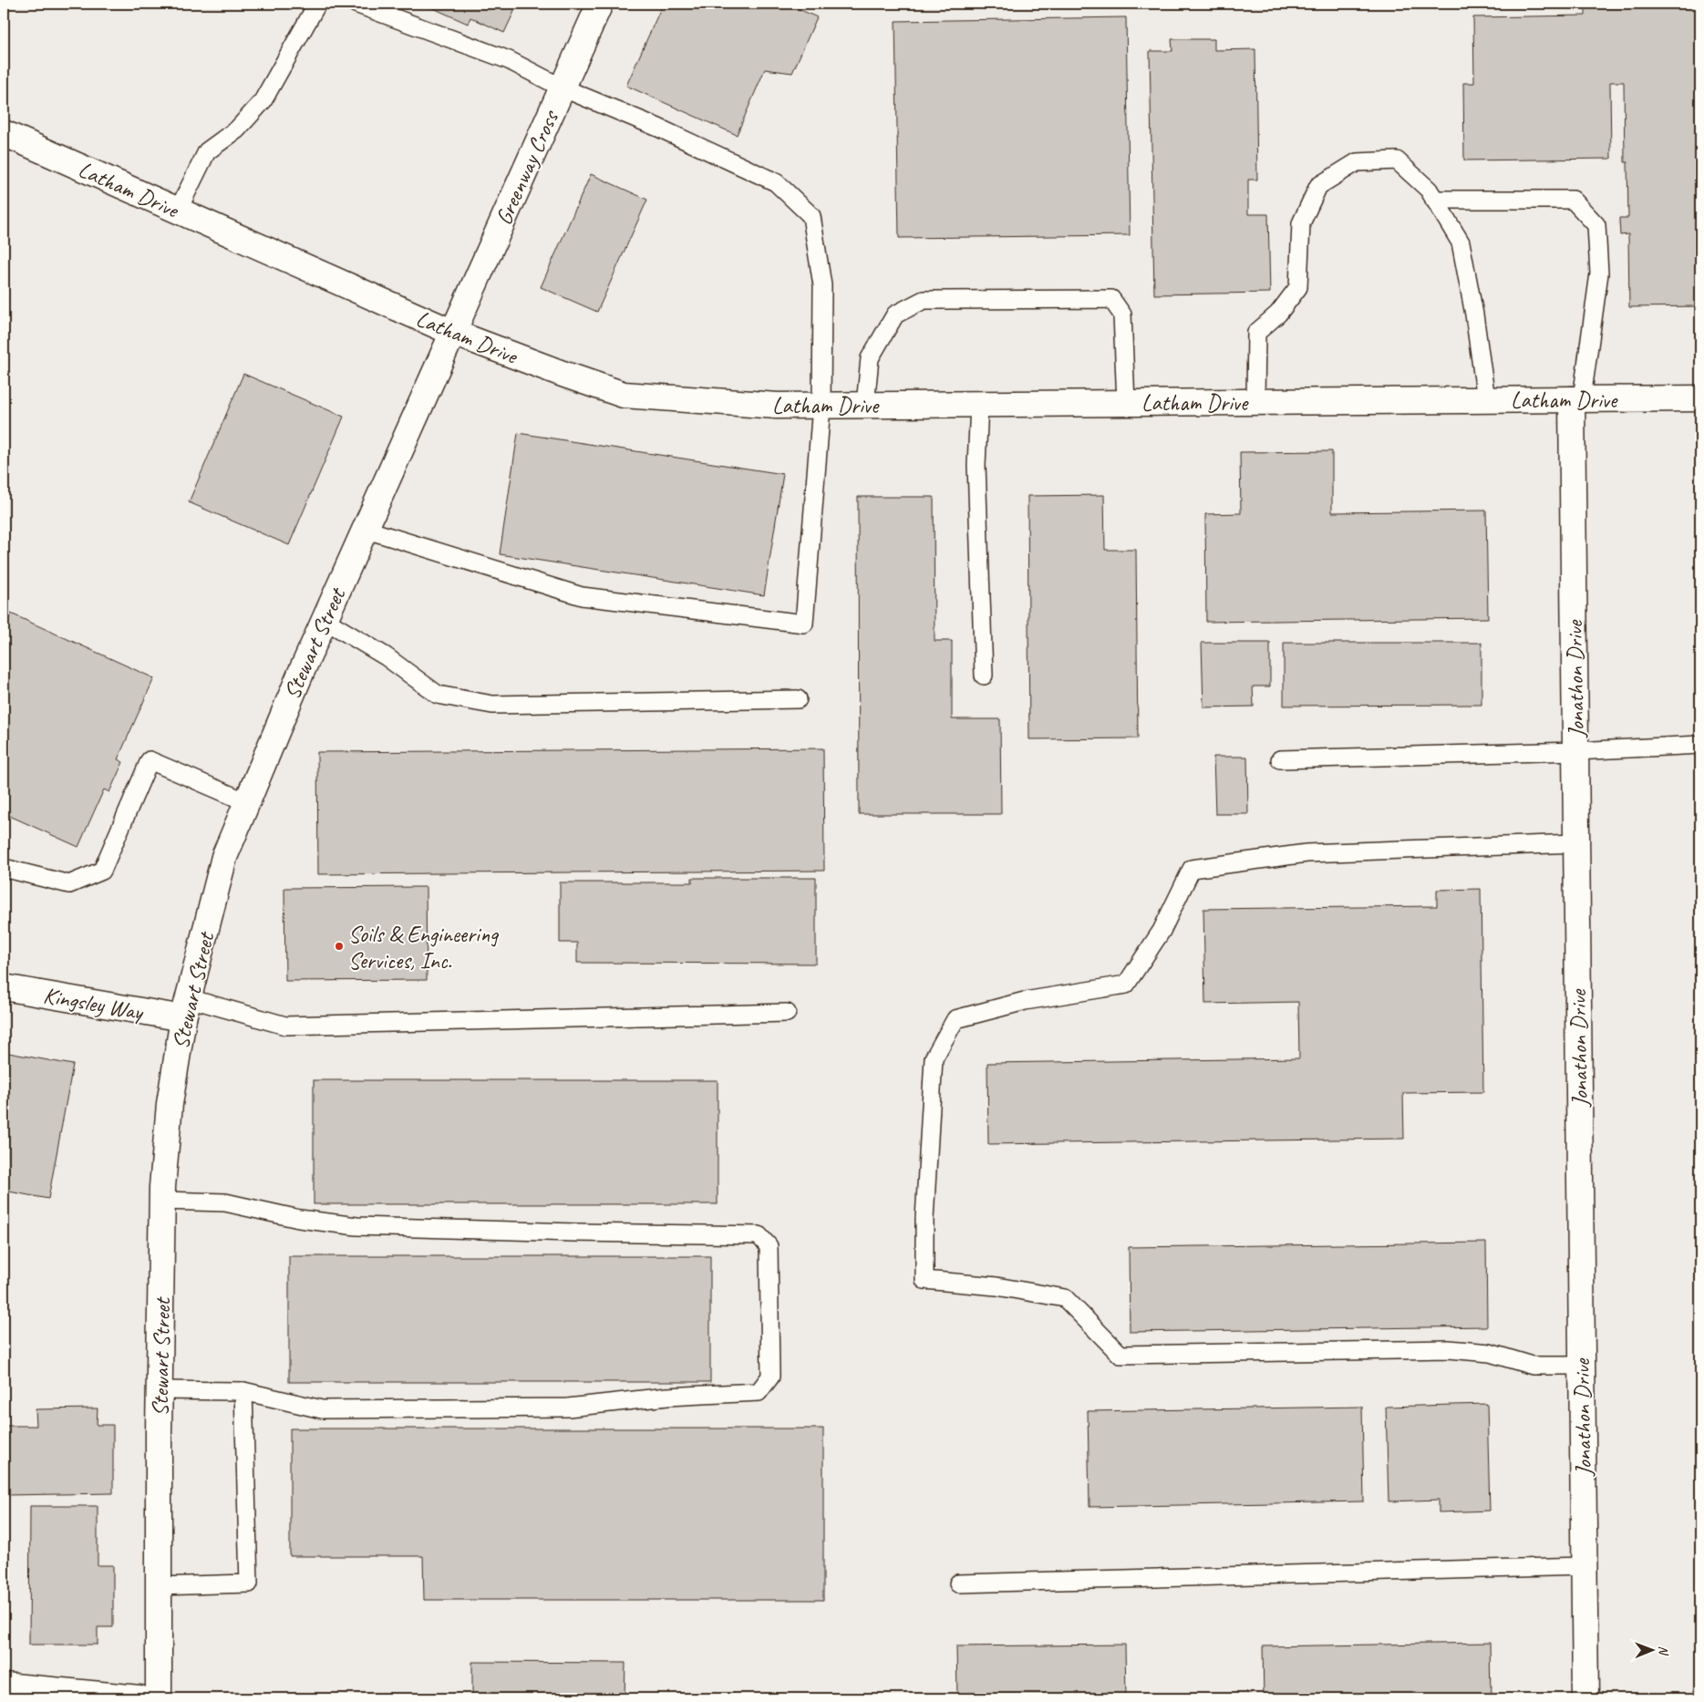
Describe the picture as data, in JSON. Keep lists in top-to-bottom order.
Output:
{
  "streets": {
    "street": [
      "Greenway Cross",
      "Latham Drive",
      "Stewart Street",
      "Jonathon Drive",
      "Kingsley Way"
    ]
  },
  "crossings": [
    ["Greenway Cross", "Latham Drive"],
    ["Greenway Cross", "Stewart Street"],
    ["Latham Drive", "Stewart Street"],
    ["Latham Drive", "Jonathon Drive"],
    ["Stewart Street", "Kingsley Way"]
  ],
  "places": ["Soils & Engineering Services, Inc."],
  "north": "right"
}
